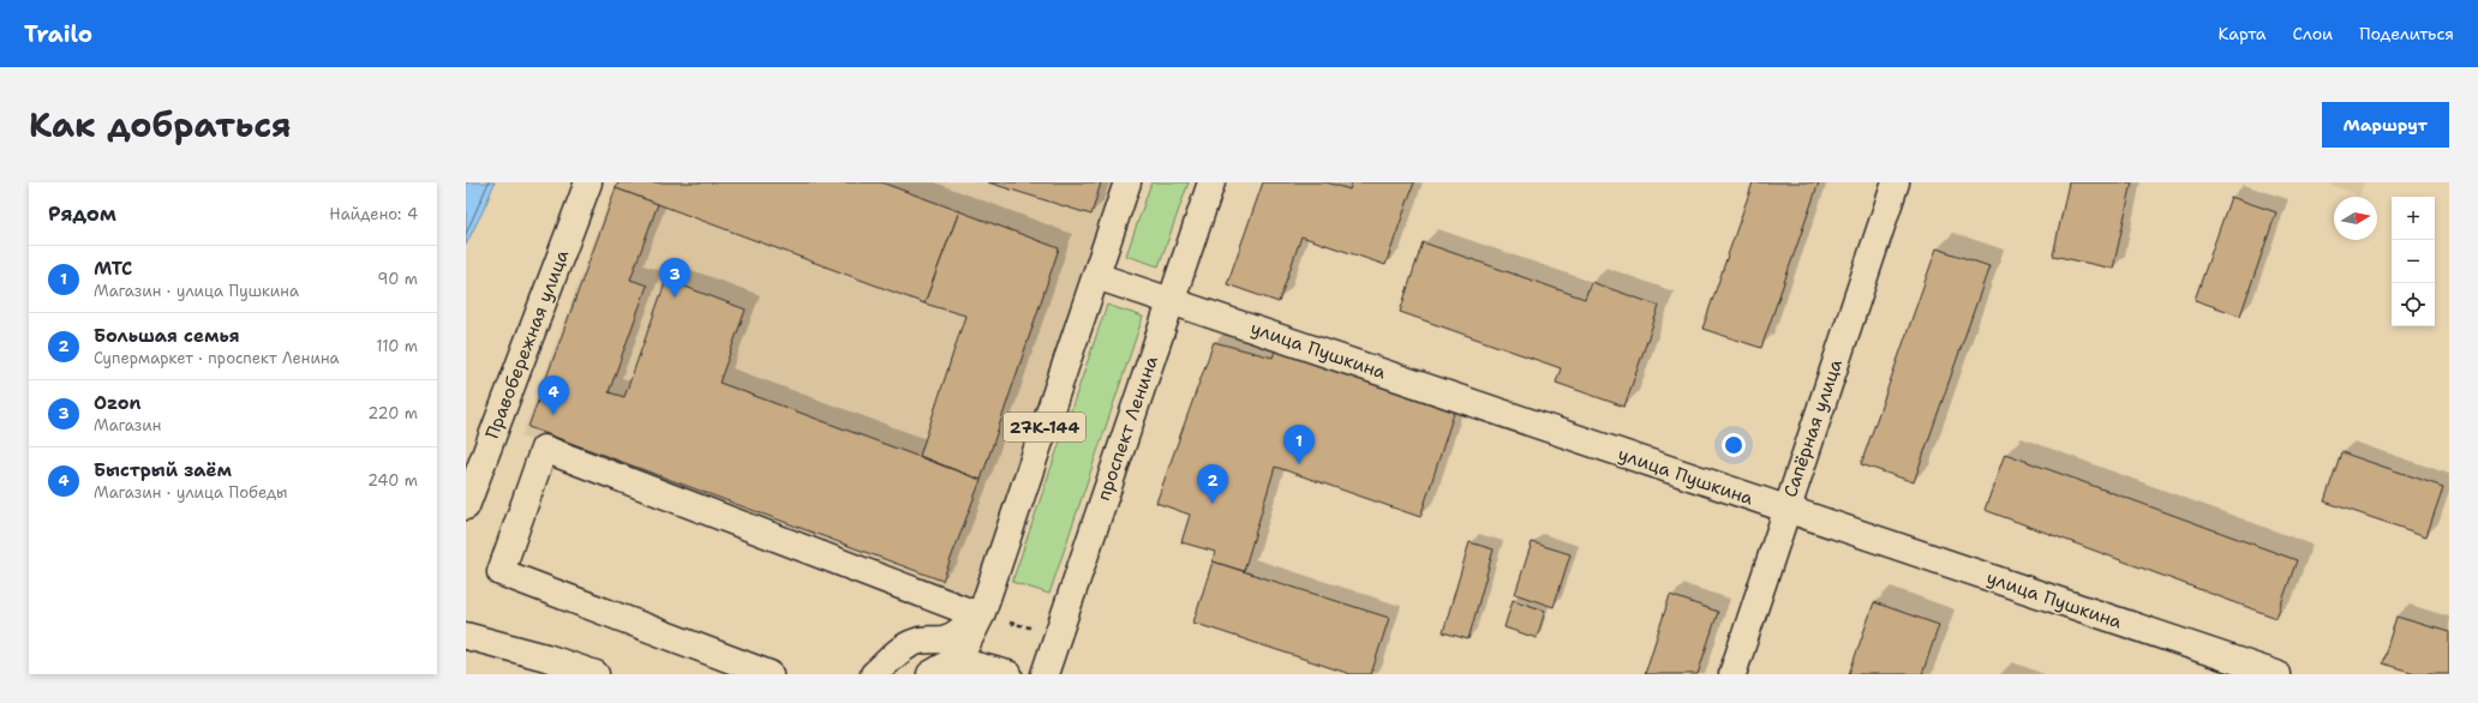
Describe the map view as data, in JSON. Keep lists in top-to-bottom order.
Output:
{
  "streets": {
    "street": [
      "Правобережная улица",
      "улица Пушкина",
      "27К-144",
      "проспект Ленина",
      "Сапёрная улица"
    ]
  },
  "crossings": [
    ["улица Пушкина", "27К-144"],
    ["улица Пушкина", "проспект Ленина"],
    ["улица Пушкина", "Сапёрная улица"]
  ],
  "north": "right",
  "page": {
    "header": "Trailo",
    "nav": ["Карта", "Слои", "Поделиться"],
    "title": "Как добраться",
    "buttons": "Маршрут",
    "heading": ["Рядом", "Найдено: 4"],
    "map_buttons": ["+", "−"],
    "list": [
      {
        "mark": "1",
        "name": "МТС",
        "note": "Магазин · улица Пушкина",
        "value": "90 m"
      },
      {
        "mark": "2",
        "name": "Большая семья",
        "note": "Супермаркет · проспект Ленина",
        "value": "110 m"
      },
      {
        "mark": "3",
        "name": "Ozon",
        "note": "Магазин",
        "value": "220 m"
      },
      {
        "mark": "4",
        "name": "Быстрый заём",
        "note": "Магазин · улица Победы",
        "value": "240 m"
      }
    ],
    "pins": [
      "3",
      "4",
      "1",
      "2"
    ]
  }
}
